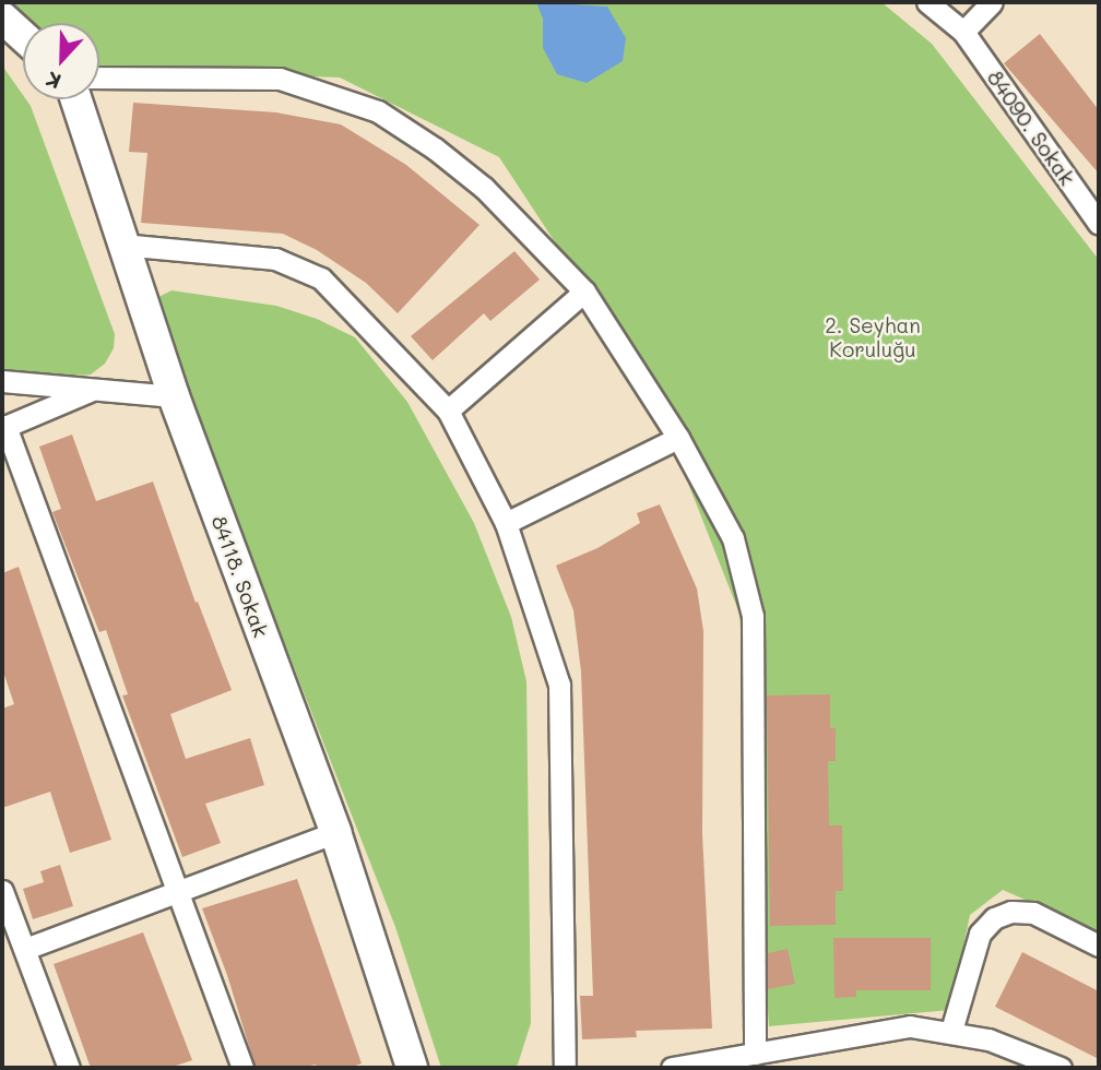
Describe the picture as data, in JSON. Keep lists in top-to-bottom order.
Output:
{
  "streets": {
    "main road": ["84118. Sokak"],
    "street": ["84090. Sokak"]
  },
  "parks": ["2. Seyhan Koruluğu"],
  "north": "bottom"
}
